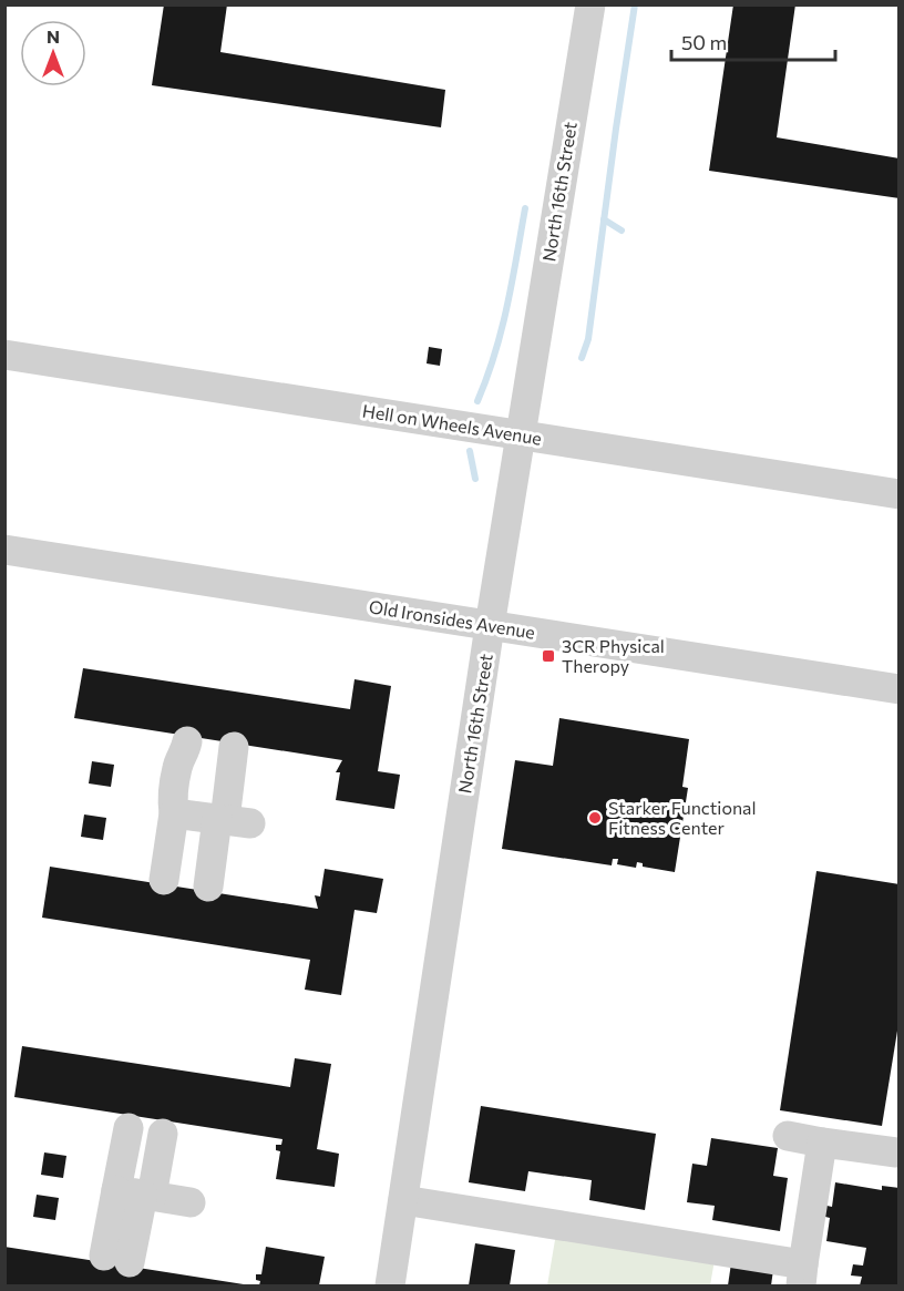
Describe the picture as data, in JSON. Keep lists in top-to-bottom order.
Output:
{
  "streets": {
    "street": ["North 16th Street", "Hell on Wheels Avenue", "Old Ironsides Avenue"]
  },
  "crossings": [
    ["North 16th Street", "Hell on Wheels Avenue"],
    ["North 16th Street", "Old Ironsides Avenue"]
  ],
  "places": {
    "transit": ["3CR Physical Theropy"],
    "other": ["Starker Functional Fitness Center"]
  },
  "scale_bar": "50 m",
  "north": "top"
}
